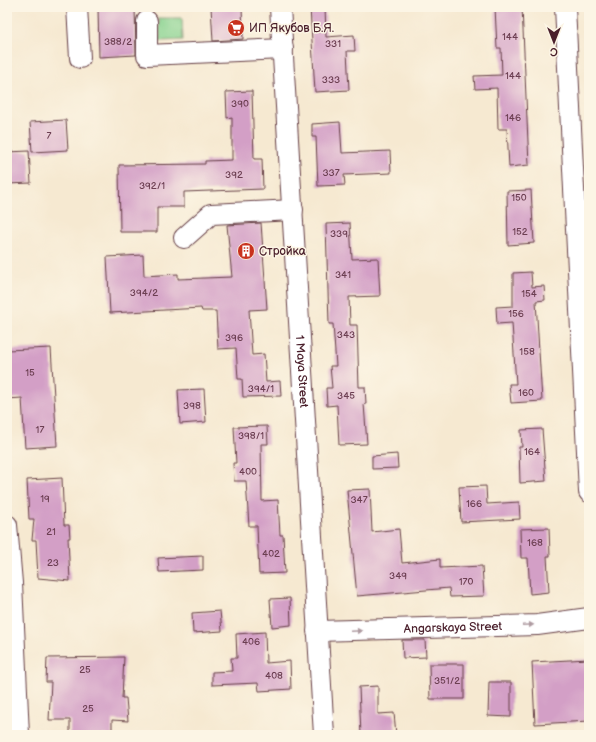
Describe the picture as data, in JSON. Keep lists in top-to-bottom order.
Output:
{
  "streets": {
    "street": ["1 Maya Street", "Angarskaya Street"]
  },
  "crossings": [
    ["1 Maya Street", "Angarskaya Street"]
  ],
  "one_way": ["Angarskaya Street"],
  "places": {
    "supermarket": ["ИП Якубов Б.Я."],
    "building": ["Стройка"]
  },
  "house_numbers": [
    "144",
    "388/2",
    "331",
    "144",
    "333",
    "390",
    "146",
    "7",
    "337",
    "392",
    "392/1",
    "150",
    "152",
    "339",
    "341",
    "394/2",
    "154",
    "156",
    "343",
    "396",
    "158",
    "15",
    "394/1",
    "160",
    "345",
    "398",
    "17",
    "398/1",
    "164",
    "400",
    "19",
    "347",
    "166",
    "21",
    "168",
    "402",
    "23",
    "349",
    "170",
    "406",
    "25",
    "408",
    "351/2",
    "25"
  ],
  "north": "bottom"
}
